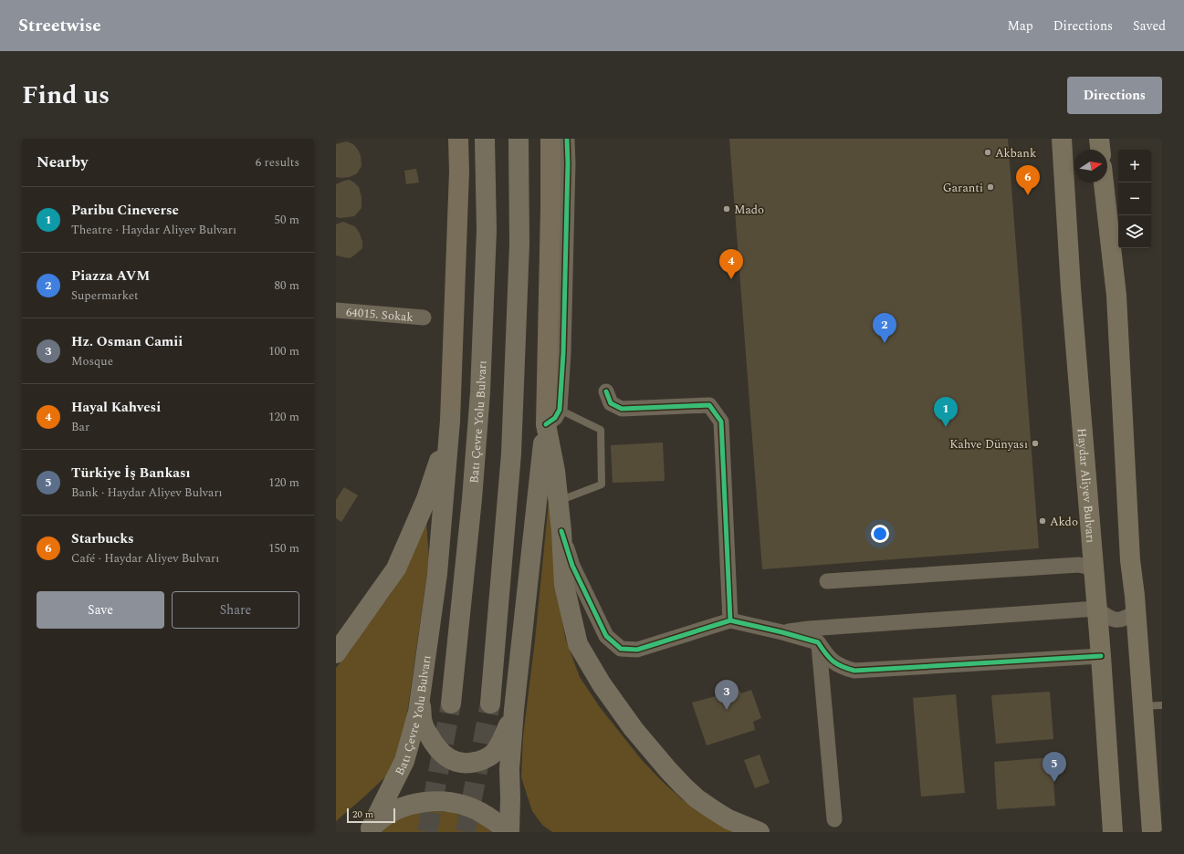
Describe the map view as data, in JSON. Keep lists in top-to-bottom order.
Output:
{
  "streets": {
    "highway": ["Batı Çevre Yolu Bulvarı"],
    "main road": ["Haydar Aliyev Bulvarı"],
    "street": ["64015. Sokak"]
  },
  "places": [
    "Akbank",
    "Garanti",
    "Mado",
    "Kahve Dünyası",
    "Akdo"
  ],
  "scale_bar": "20 m",
  "north": "right",
  "page": {
    "header": "Streetwise",
    "nav": ["Map", "Directions", "Saved"],
    "title": "Find us",
    "buttons": [
      "Directions",
      ["Save", "Share"]
    ],
    "heading": ["Nearby", "6 results"],
    "map_buttons": ["+", "−"],
    "pins": [
      "6",
      "4",
      "2",
      "1",
      "3",
      "5"
    ],
    "list": [
      {
        "mark": "1",
        "name": "Paribu Cineverse",
        "note": "Theatre · Haydar Aliyev Bulvarı",
        "value": "50 m"
      },
      {
        "mark": "2",
        "name": "Piazza AVM",
        "note": "Supermarket",
        "value": "80 m"
      },
      {
        "mark": "3",
        "name": "Hz. Osman Camii",
        "note": "Mosque",
        "value": "100 m"
      },
      {
        "mark": "4",
        "name": "Hayal Kahvesi",
        "note": "Bar",
        "value": "120 m"
      },
      {
        "mark": "5",
        "name": "Türkiye İş Bankası",
        "note": "Bank · Haydar Aliyev Bulvarı",
        "value": "120 m"
      },
      {
        "mark": "6",
        "name": "Starbucks",
        "note": "Café · Haydar Aliyev Bulvarı",
        "value": "150 m"
      }
    ],
    "scale": "20 m"
  }
}
